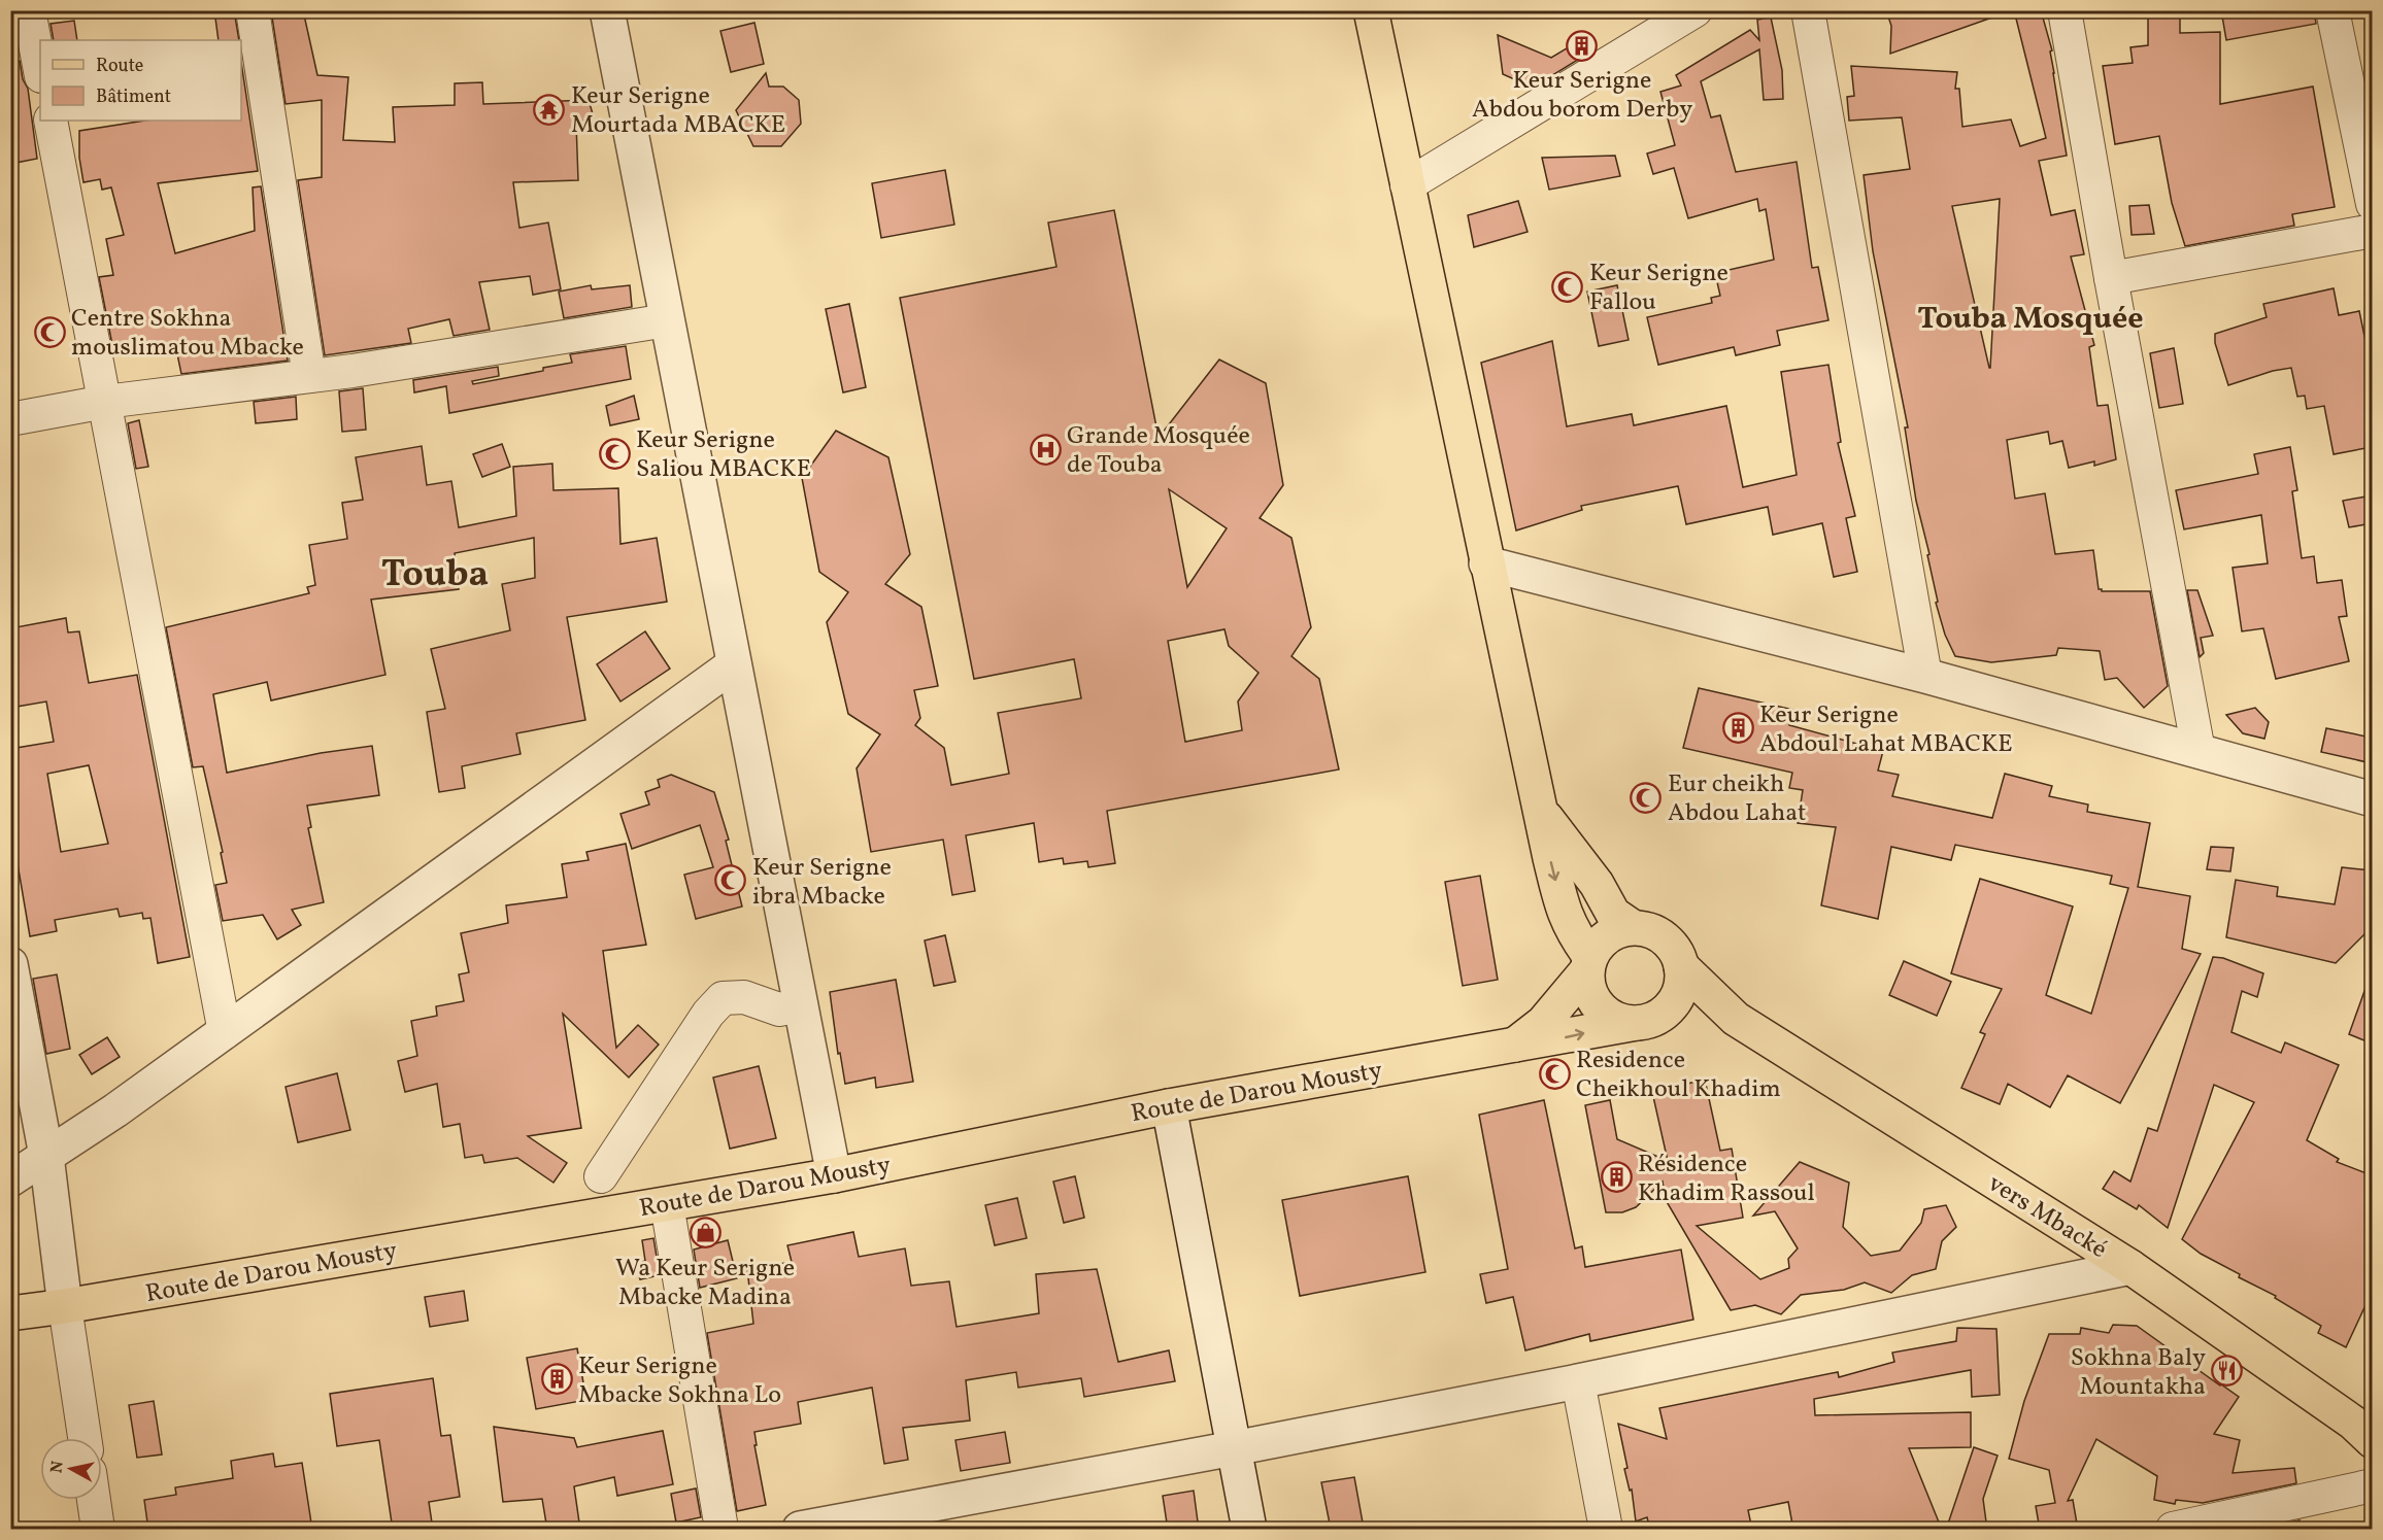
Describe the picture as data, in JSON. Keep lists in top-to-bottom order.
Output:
{
  "streets": {
    "main road": ["Route de Darou Mousty", "vers Mbacké"]
  },
  "crossings": [
    ["Route de Darou Mousty", "vers Mbacké"]
  ],
  "districts": ["Touba Mosquée", "Touba"],
  "places": {
    "building": [
      "Keur Serigne Abdou borom Derby",
      "Keur Serigne Abdoul Lahat MBACKE",
      "Résidence Khadim Rassoul",
      "Keur Serigne Mbacke Sokhna Lo"
    ],
    "temple": ["Keur Serigne Mourtada MBACKE"],
    "mosque": [
      "Keur Serigne Fallou",
      "Centre Sokhna mouslimatou Mbacke",
      "Keur Serigne Saliou MBACKE",
      "Eur cheikh Abdou Lahat",
      "Keur Serigne ibra Mbacke",
      "Residence Cheikhoul Khadim"
    ],
    "hospital": ["Grande Mosquée de Touba"],
    "shop": ["Wa Keur Serigne Mbacke Madina"],
    "restaurant": ["Sokhna Baly Mountakha"]
  },
  "legend": ["Route", "Bâtiment"],
  "north": "left"
}
